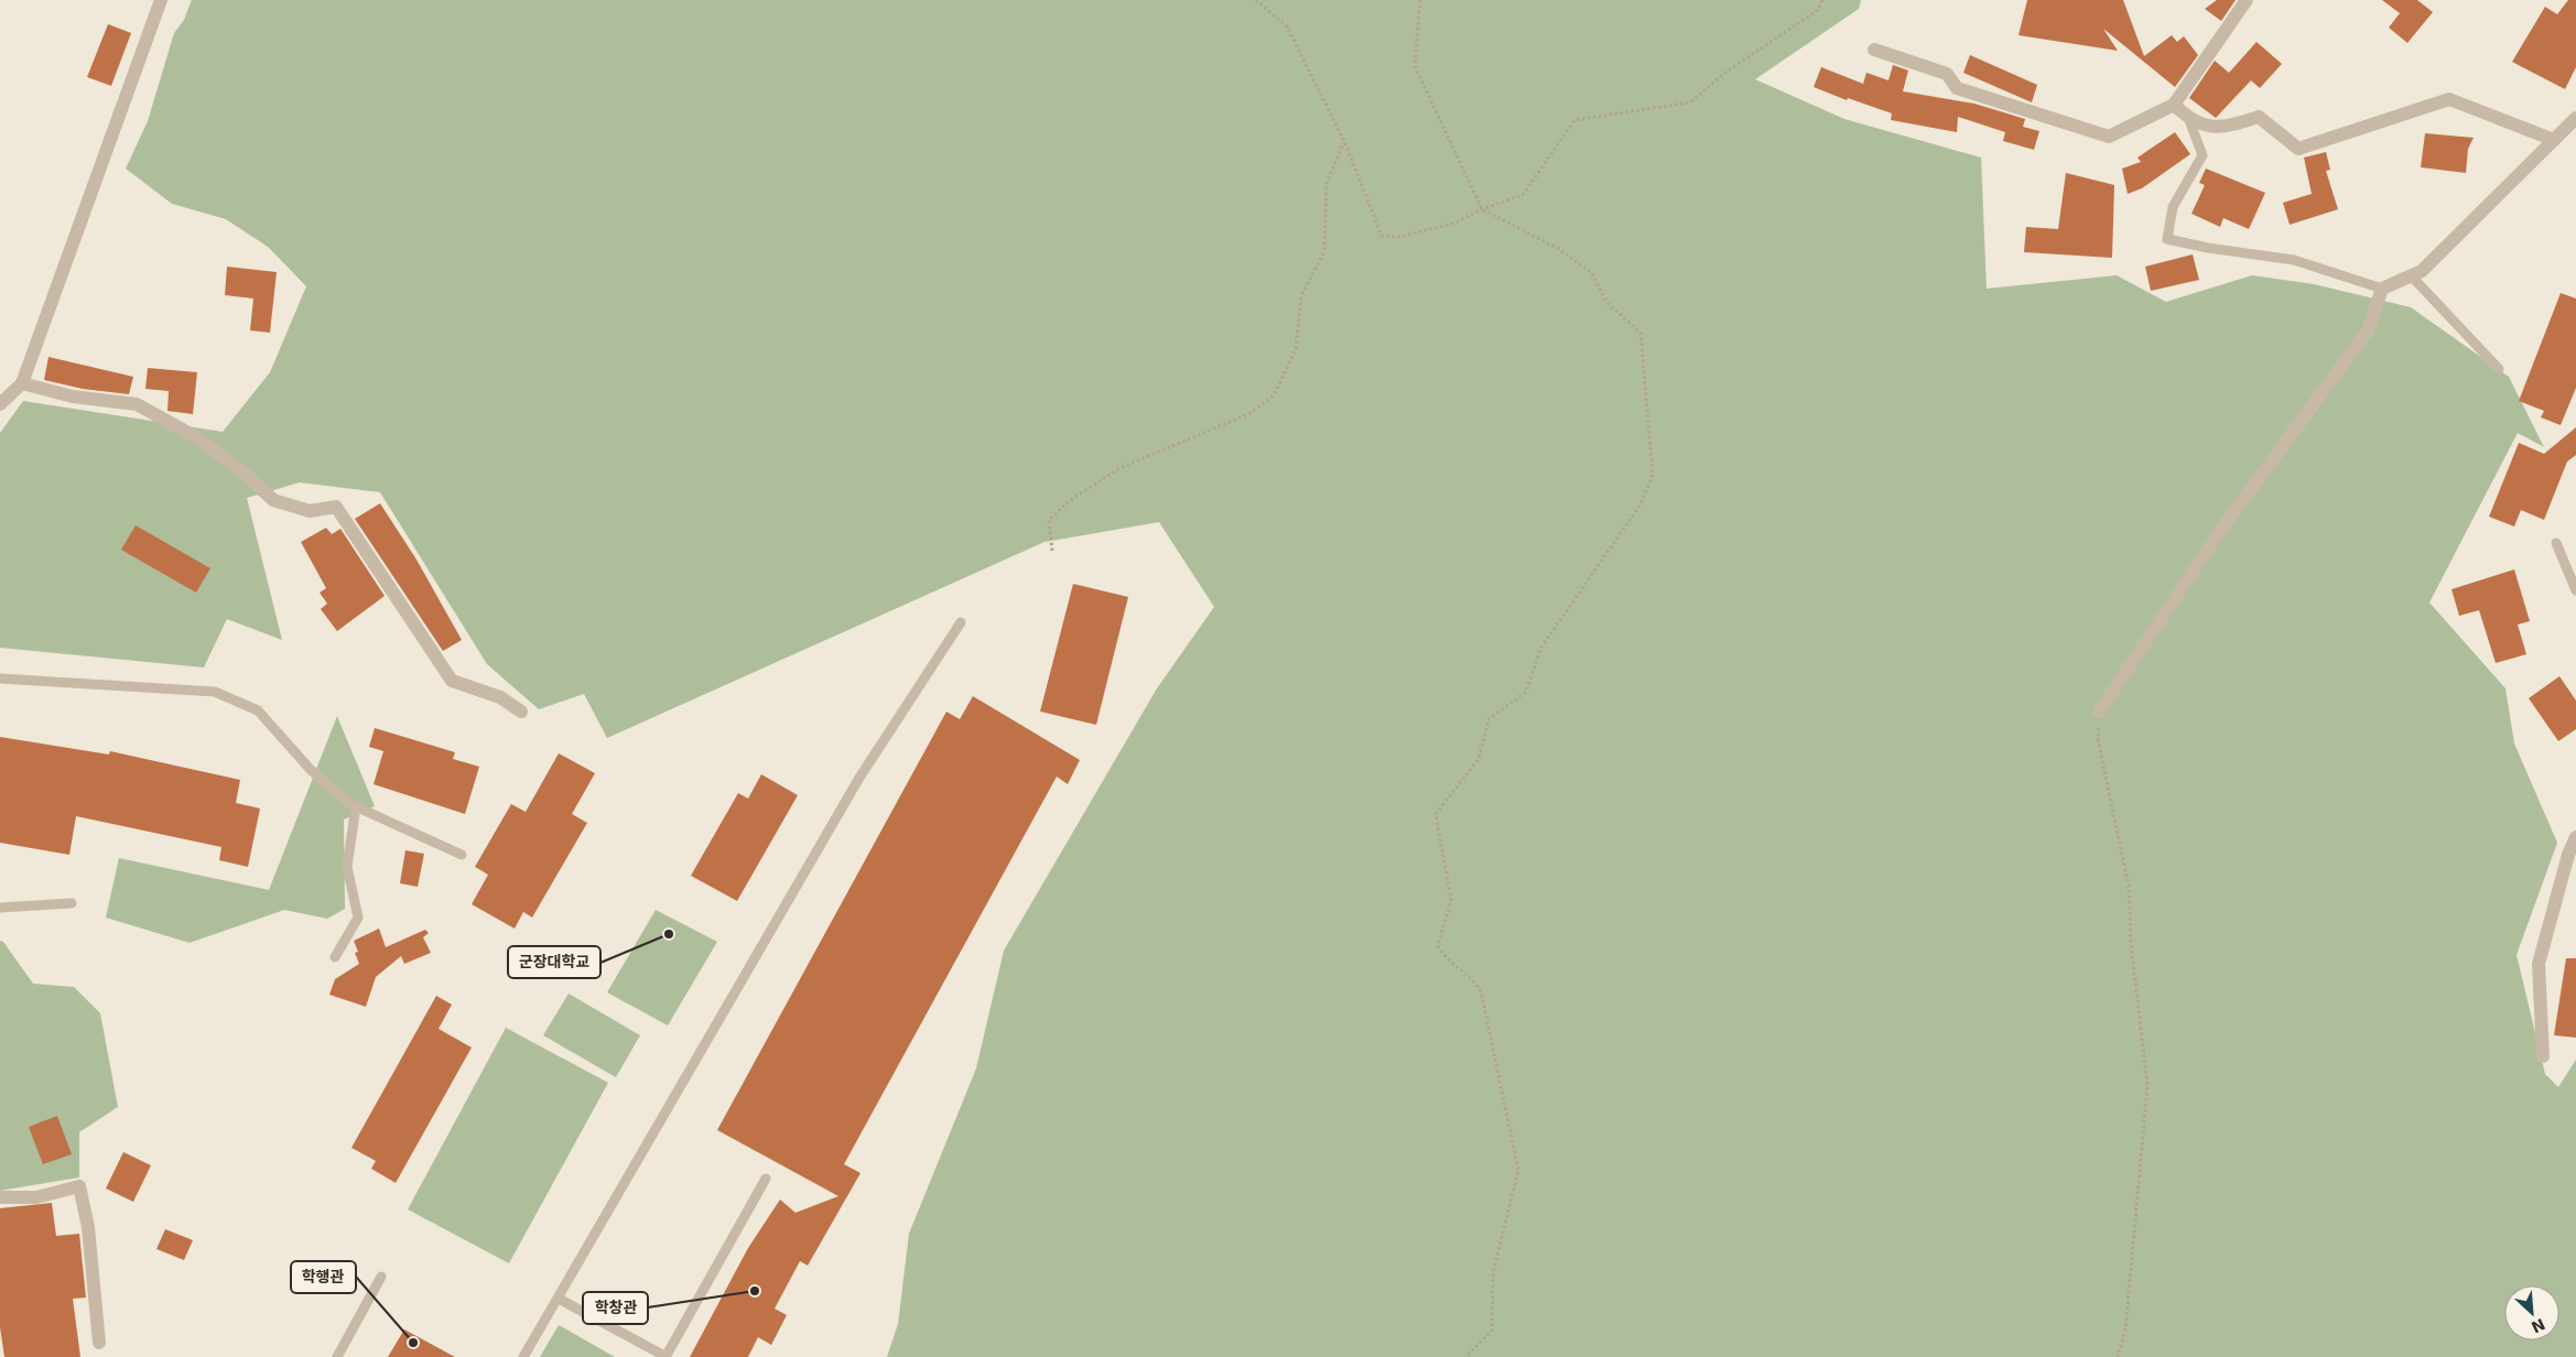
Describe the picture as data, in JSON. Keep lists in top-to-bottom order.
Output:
{
  "places": ["군장대학교", "학창관", "학행관"],
  "north": "bottom right"
}
